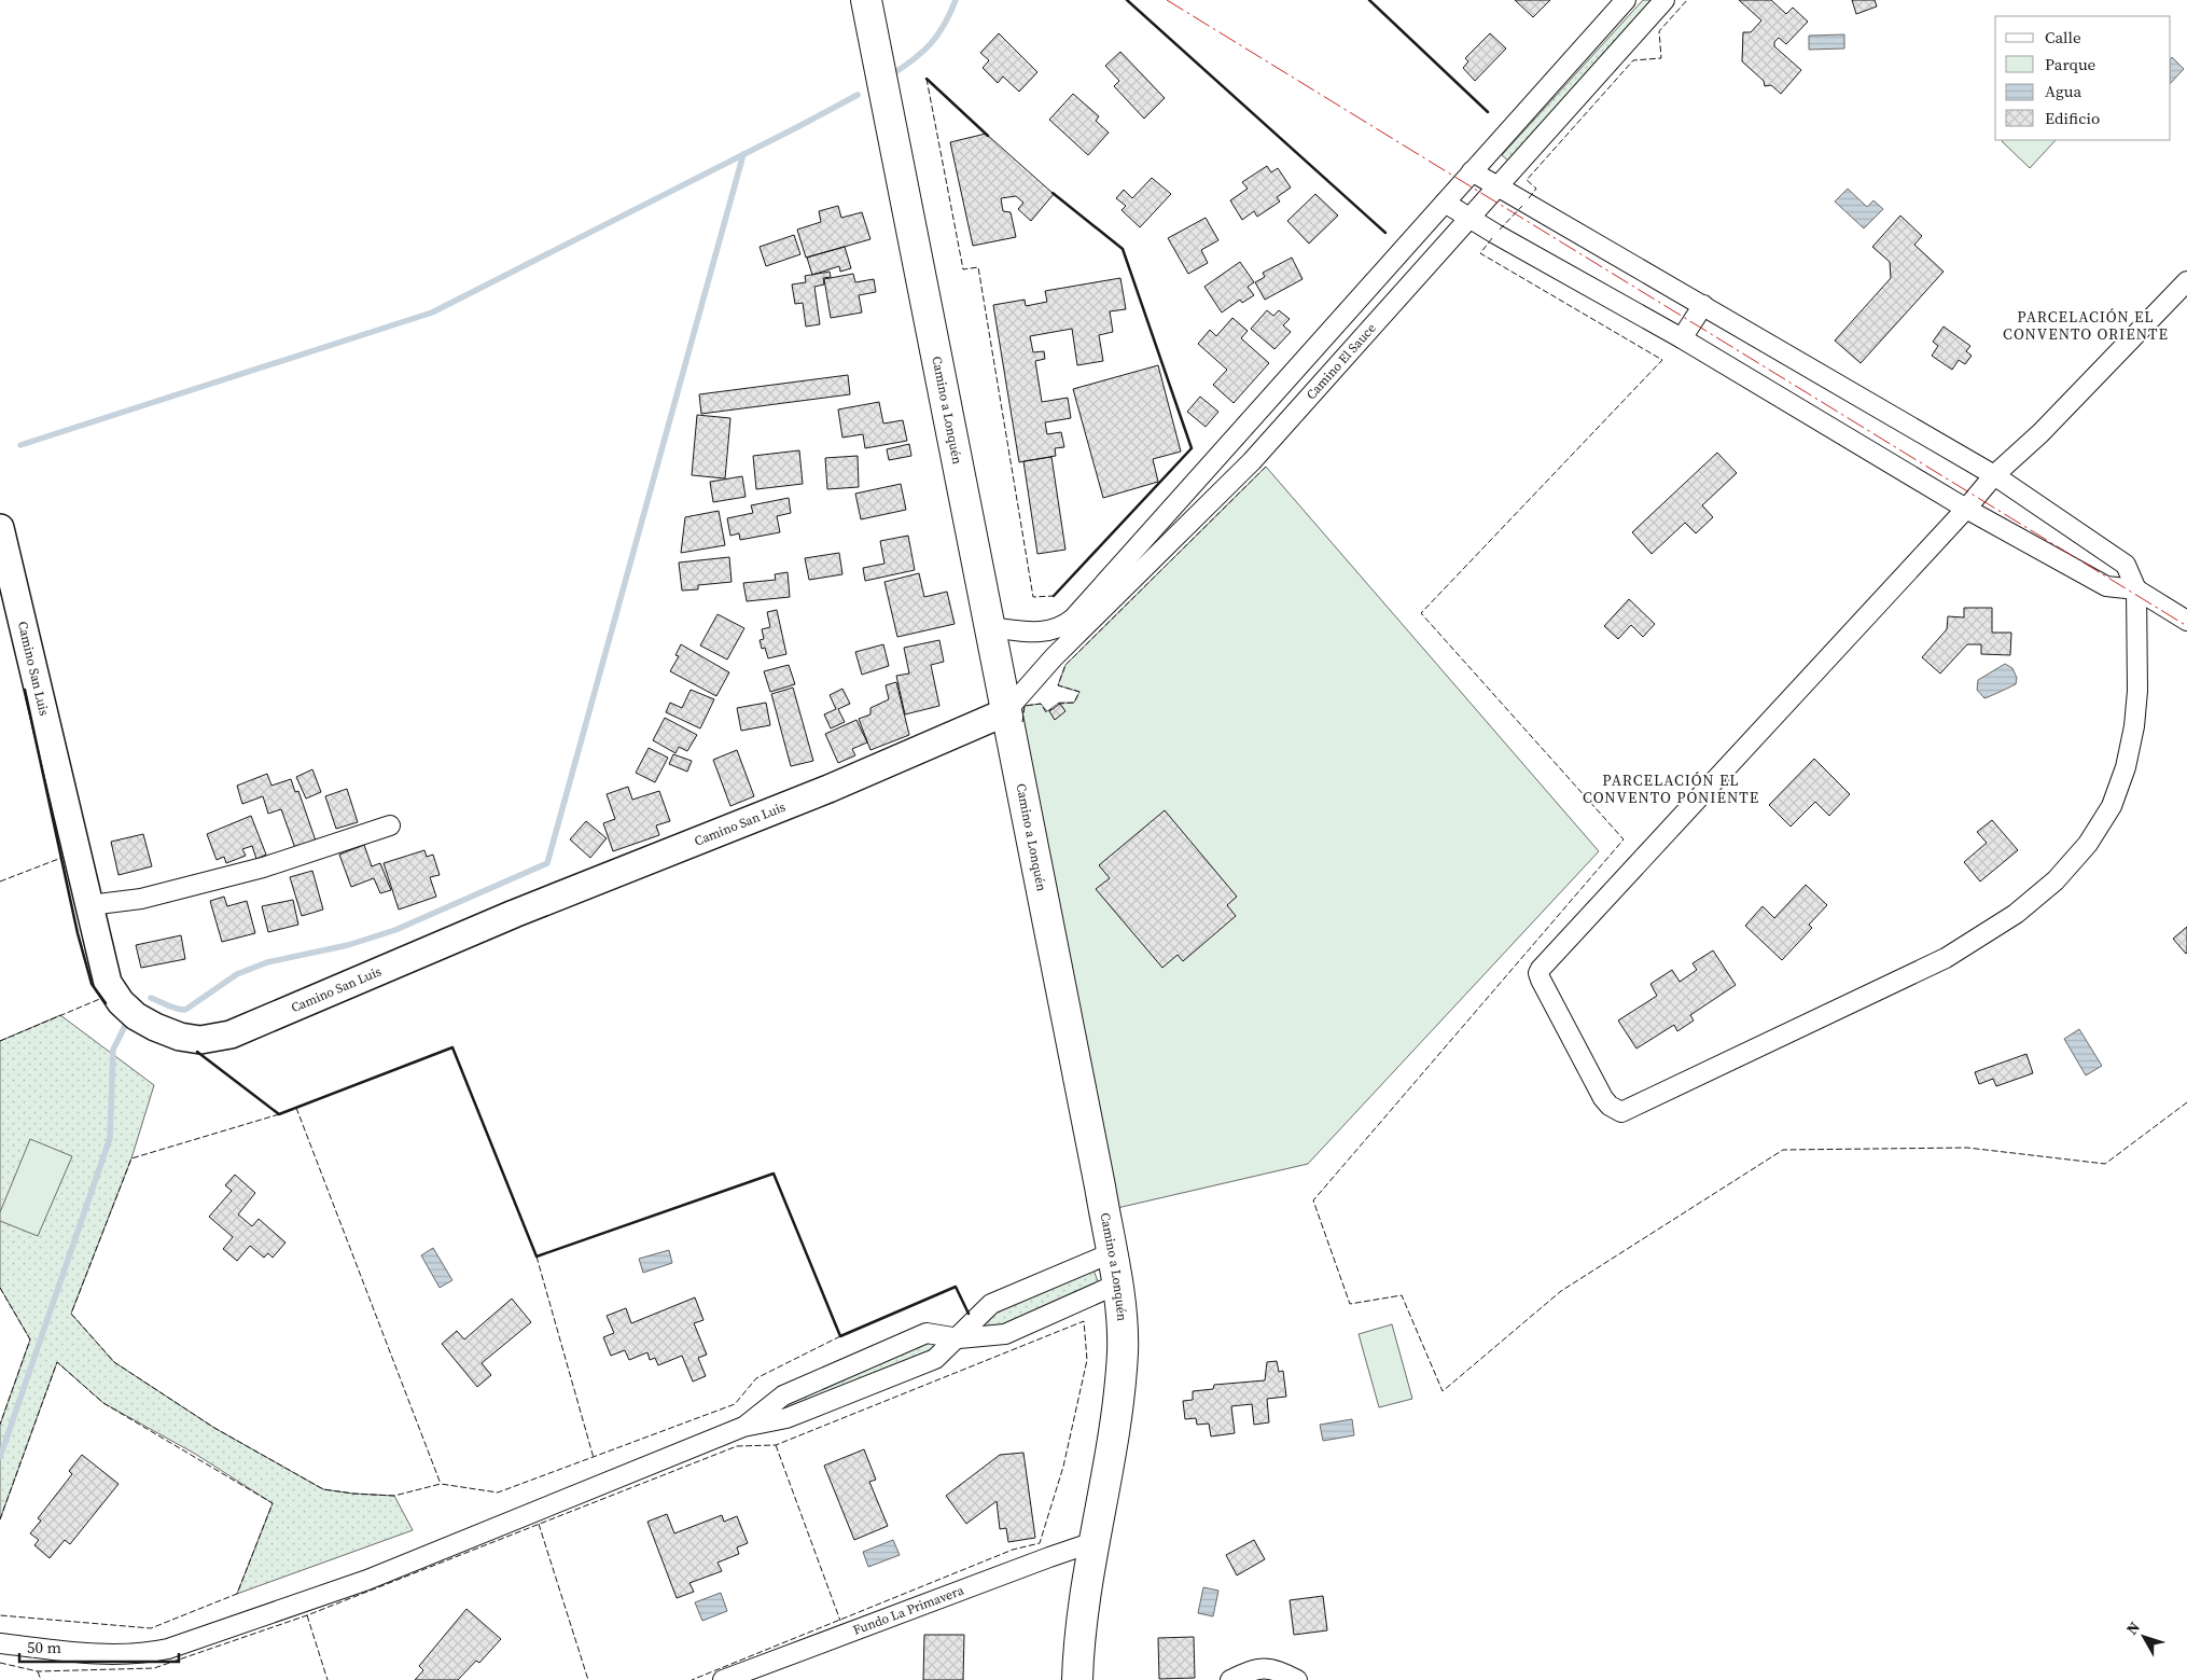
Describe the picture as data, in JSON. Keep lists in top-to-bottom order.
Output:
{
  "streets": {
    "main road": ["Camino a Lonquén"],
    "street": ["Camino El Sauce", "Camino San Luis", "Fundo La Primavera"]
  },
  "crossings": [
    ["Camino El Sauce", "Camino a Lonquén"],
    ["Camino El Sauce", "Camino San Luis"],
    ["Camino a Lonquén", "Camino San Luis"],
    ["Camino a Lonquén", "Fundo La Primavera"]
  ],
  "districts": ["PARCELACIÓN EL CONVENTO ORIENTE", "PARCELACIÓN EL CONVENTO PONIENTE"],
  "legend": [
    "Calle",
    "Parque",
    "Agua",
    "Edificio"
  ],
  "scale_bar": "50 m",
  "north": "top left"
}
